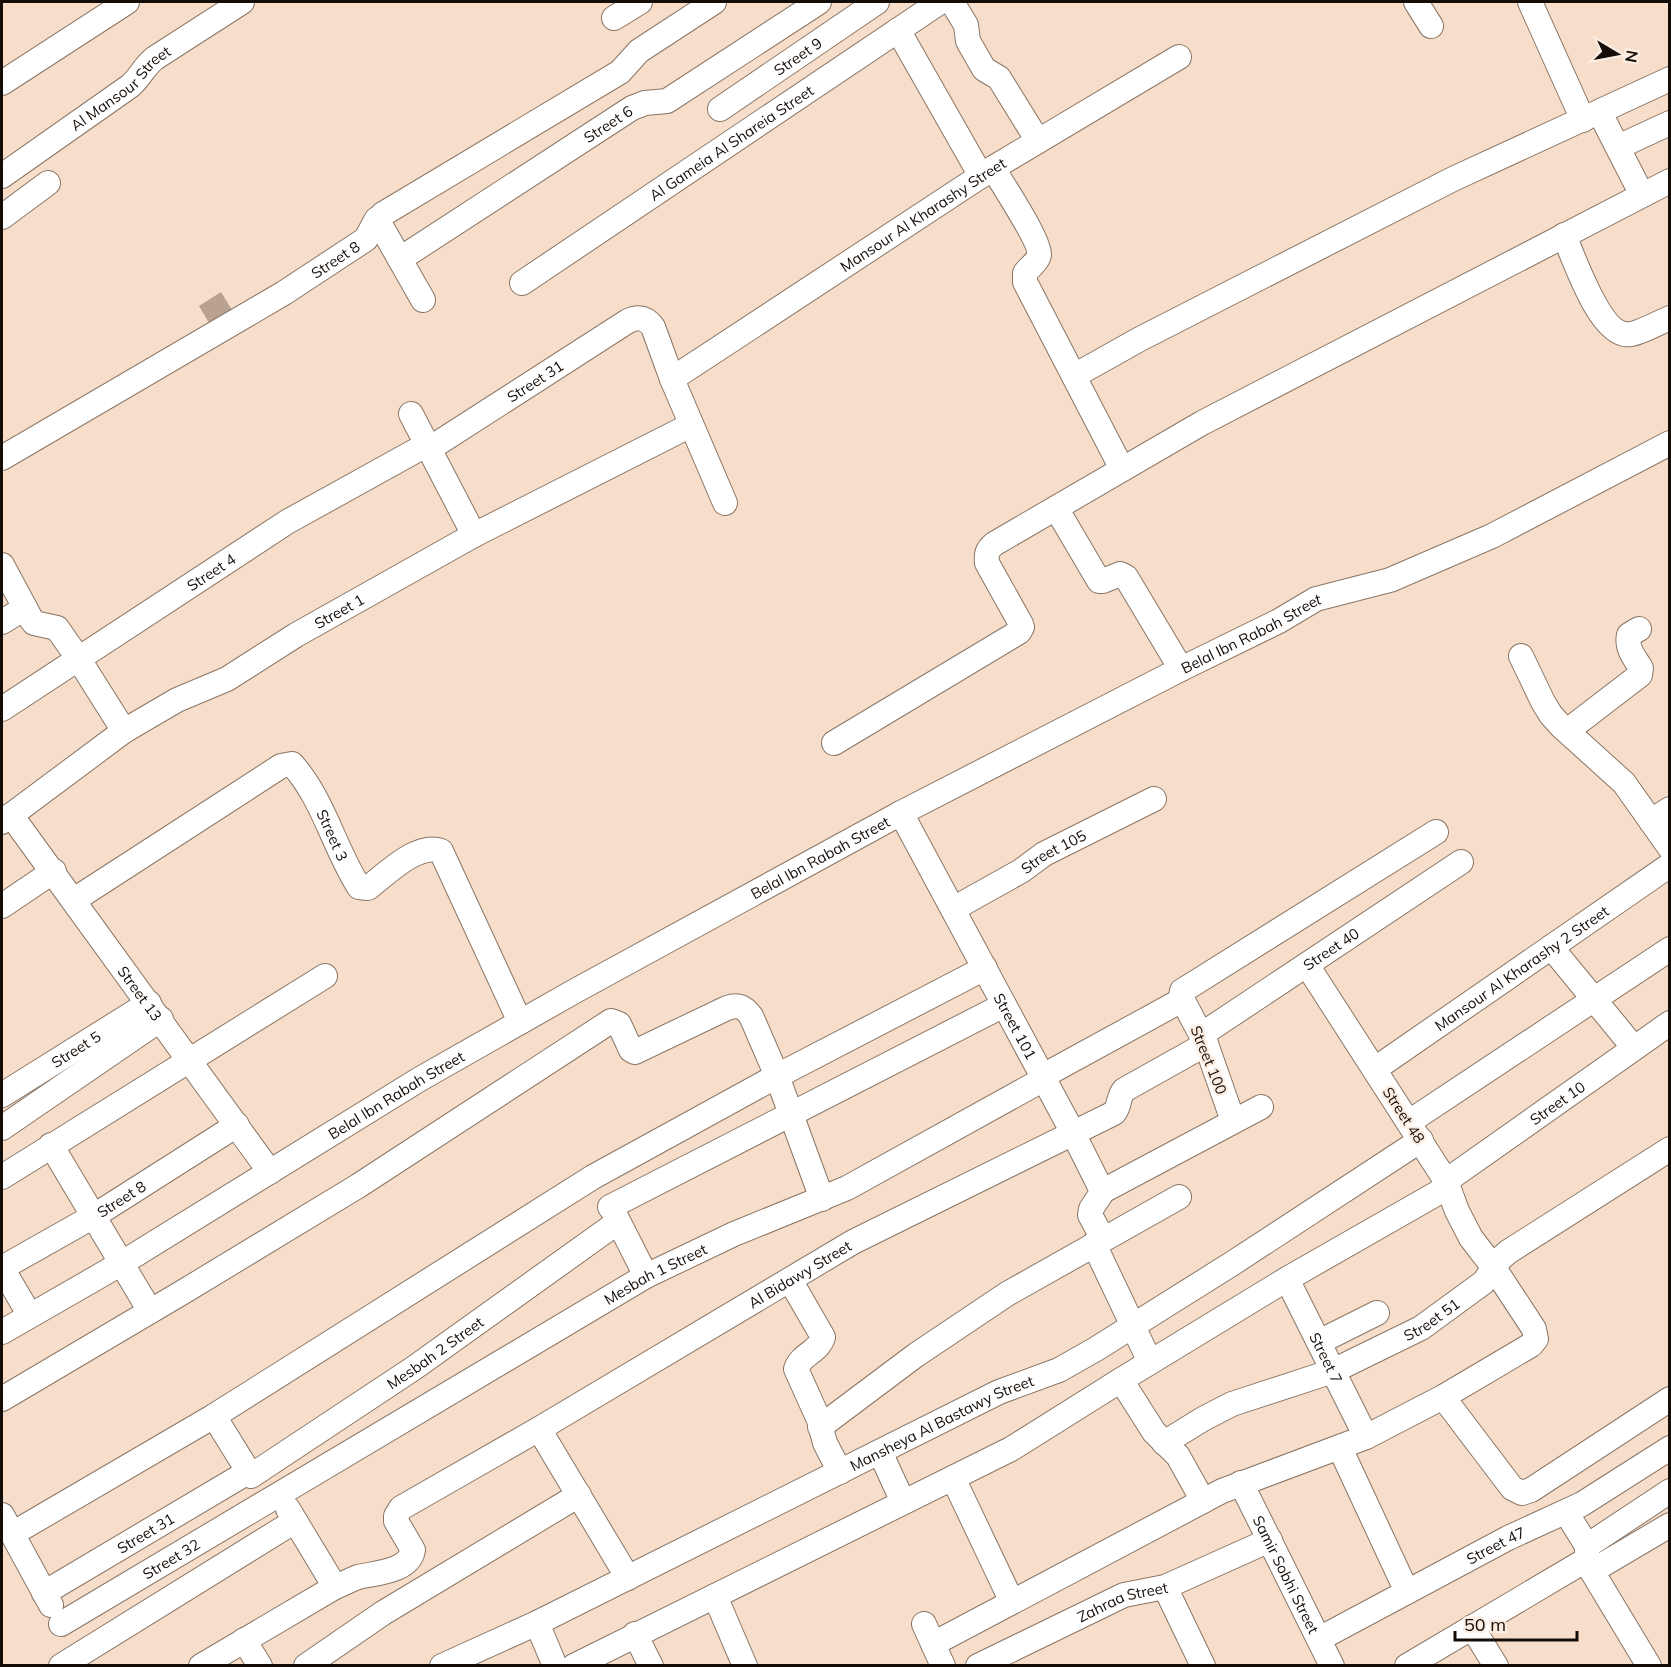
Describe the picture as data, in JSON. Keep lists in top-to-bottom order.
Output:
{
  "streets": {
    "street": [
      "Street 9",
      "Al Mansour Street",
      "Street 6",
      "Al Gameia Al Shareia Street",
      "Mansour Al Kharashy Street",
      "Street 8",
      "Street 31",
      "Street 4",
      "Street 1",
      "Belal Ibn Rabah Street",
      "Street 3",
      "Street 105",
      "Street 40",
      "Mansour Al Kharashy 2 Street",
      "Street 13",
      "Street 101",
      "Street 5",
      "Street 100",
      "Street 10",
      "Street 48",
      "Mesbah 1 Street",
      "Al Bidawy Street",
      "Street 51",
      "Mesbah 2 Street",
      "Street 7",
      "Mansheya Al Bastawy Street",
      "Street 47",
      "Street 32",
      "Samir Sobhi Street",
      "Zahraa Street"
    ]
  },
  "crossings": [
    ["Mansour Al Kharashy Street", "Street 31"],
    ["Street 8", "Street 13"],
    ["Street 31", "Street 4"],
    ["Street 31", "Mesbah 2 Street"],
    ["Street 1", "Street 13"],
    ["Belal Ibn Rabah Street", "Street 3"],
    ["Belal Ibn Rabah Street", "Street 13"],
    ["Belal Ibn Rabah Street", "Street 101"],
    ["Street 3", "Street 13"],
    ["Street 105", "Street 101"],
    ["Street 40", "Street 100"],
    ["Street 40", "Street 48"],
    ["Street 40", "Al Bidawy Street"],
    ["Mansour Al Kharashy 2 Street", "Street 48"],
    ["Street 13", "Street 5"],
    ["Street 101", "Mesbah 1 Street"],
    ["Street 101", "Al Bidawy Street"],
    ["Street 101", "Mesbah 2 Street"],
    ["Street 100", "Mesbah 1 Street"],
    ["Street 100", "Al Bidawy Street"],
    ["Street 10", "Street 48"],
    ["Street 10", "Street 7"],
    ["Street 48", "Street 51"],
    ["Street 48", "Mansheya Al Bastawy Street"],
    ["Mesbah 1 Street", "Street 32"],
    ["Street 51", "Street 7"],
    ["Street 47", "Samir Sobhi Street"],
    ["Samir Sobhi Street", "Zahraa Street"]
  ],
  "scale_bar": "50 m",
  "north": "right"
}
